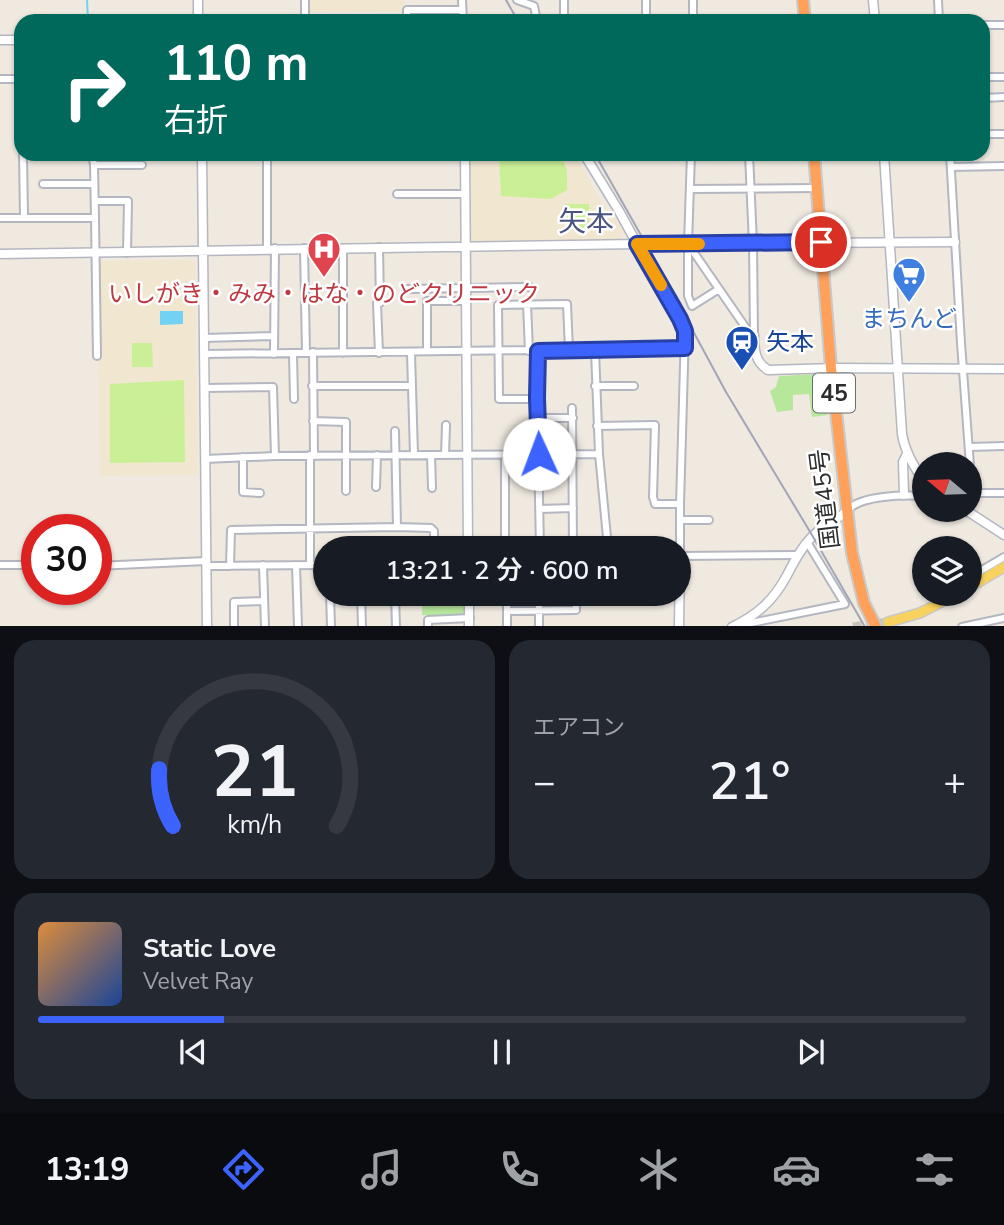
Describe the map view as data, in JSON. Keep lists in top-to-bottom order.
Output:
{
  "streets": {
    "highway": ["45", "国道45号"]
  },
  "districts": ["矢本"],
  "places": {
    "hospital": ["いしがき・みみ・はな・のどクリニック"],
    "supermarket": ["まちんど"],
    "station": ["矢本"]
  },
  "north": "left",
  "page": {
    "turn": ["110 m", "右折"],
    "limit": "30",
    "trip": "13:21 · 2 分 · 600 m",
    "tile": "エアコン",
    "heat": ["−", "21°", "+"],
    "song": ["Static Love", "Velvet Ray"],
    "tabs": "13:19",
    "gauge": ["21", "km/h"]
  }
}
